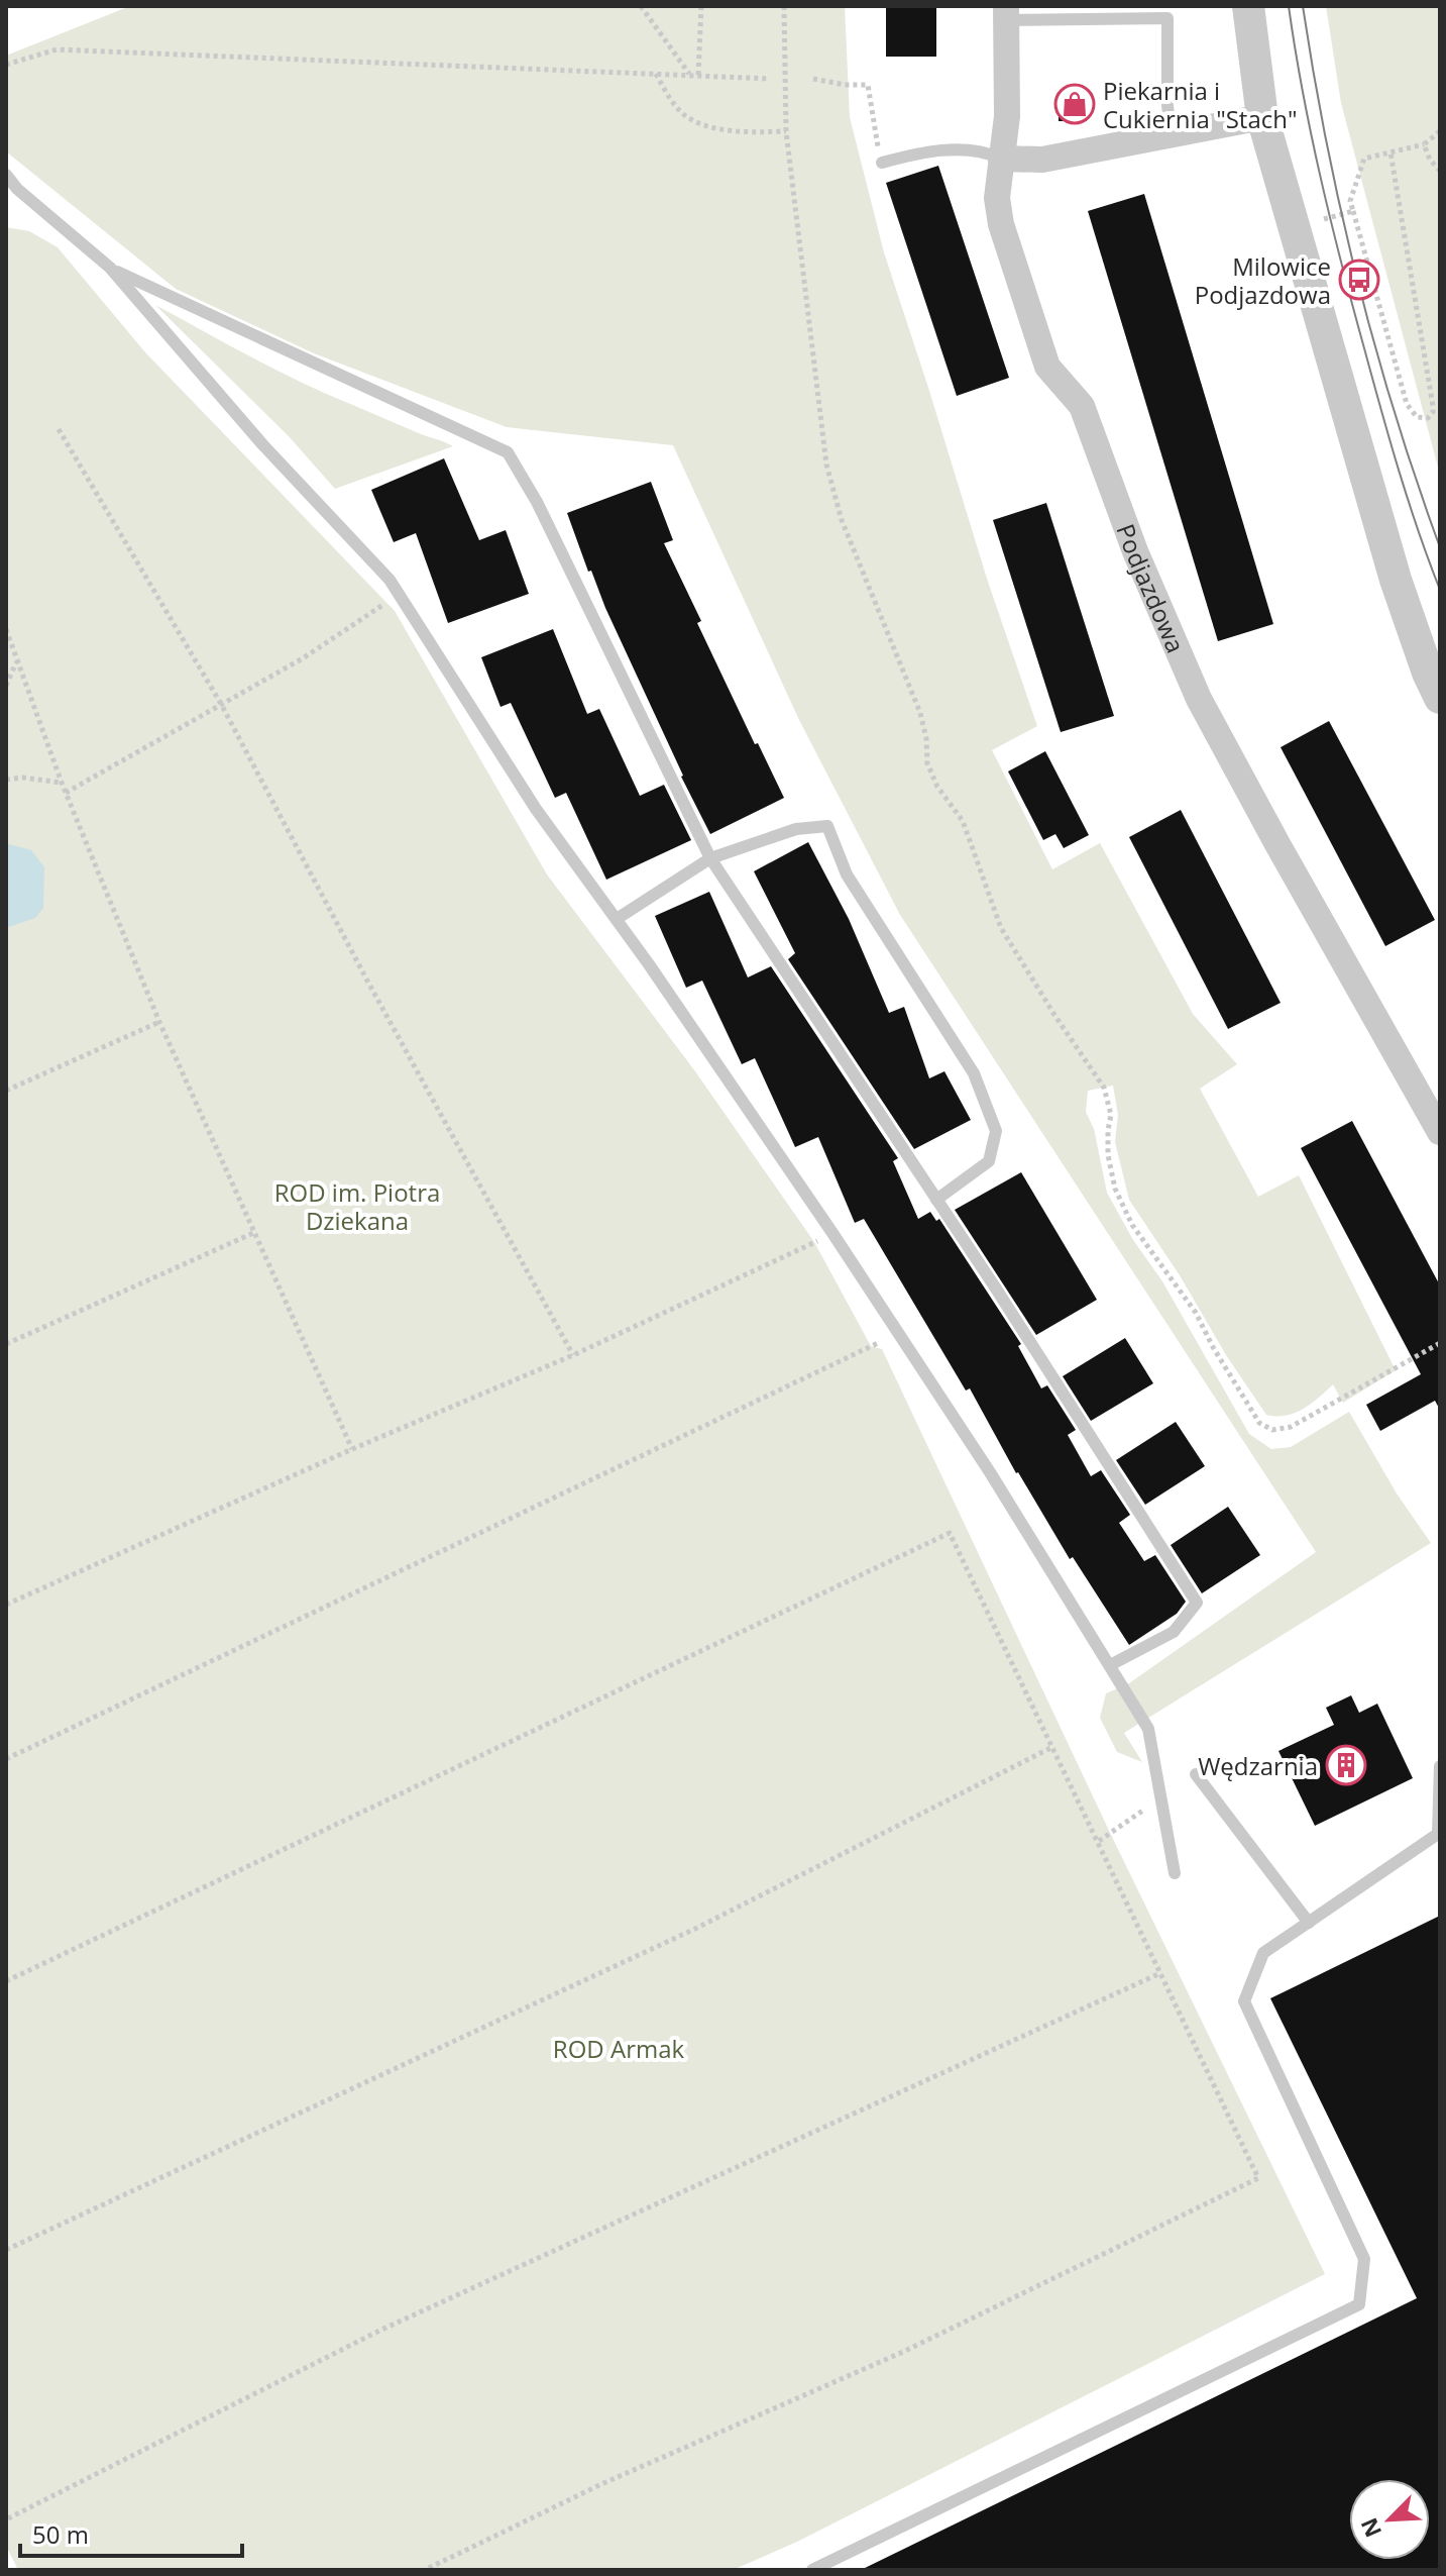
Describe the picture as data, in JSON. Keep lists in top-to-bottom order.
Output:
{
  "streets": {
    "street": ["Podjazdowa"]
  },
  "parks": ["ROD im. Piotra Dziekana", "ROD Armak"],
  "places": {
    "shop": ["Piekarnia i Cukiernia \"Stach\""],
    "bus stop": ["Milowice Podjazdowa"],
    "building": ["Wędzarnia"]
  },
  "scale_bar": "50 m",
  "north": "bottom left"
}
